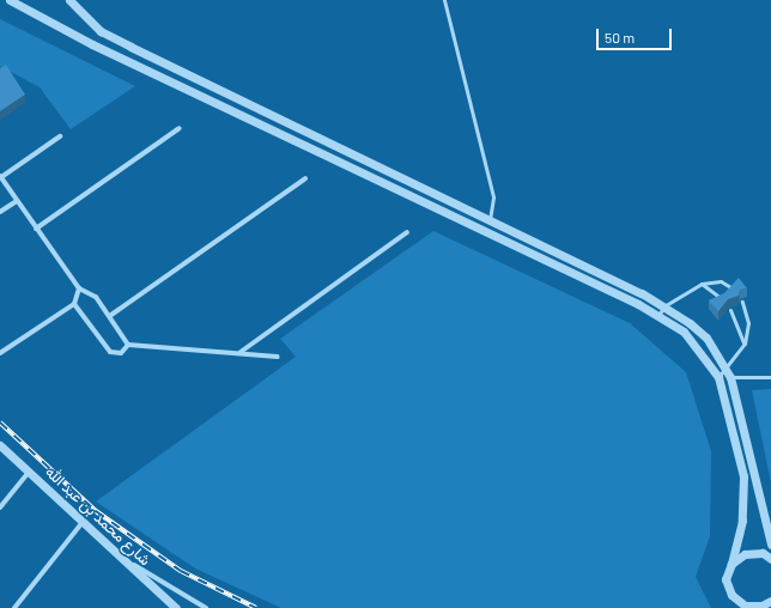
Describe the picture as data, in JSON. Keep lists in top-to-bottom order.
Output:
{
  "streets": {
    "street": ["شارع محمد بن عبد الله"]
  },
  "scale_bar": "50 m"
}
